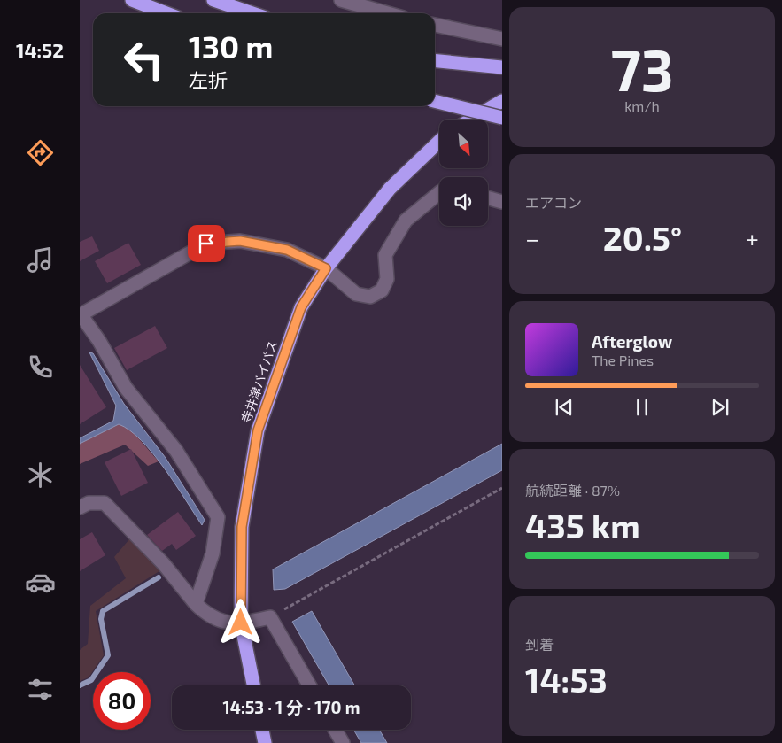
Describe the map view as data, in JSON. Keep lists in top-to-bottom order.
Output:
{
  "streets": {
    "highway": ["寺井津バイパス"]
  },
  "north": "bottom right",
  "page": {
    "tabs": "14:52",
    "tile": [
      ["73", "km/h"],
      "エアコン",
      ["航続距離 · 87%", "435 km"],
      ["到着", "14:53"]
    ],
    "turn": ["130 m", "左折"],
    "heat": ["−", "20.5°", "+"],
    "song": ["Afterglow", "The Pines"],
    "limit": "80",
    "trip": "14:53 · 1 分 · 170 m"
  }
}
